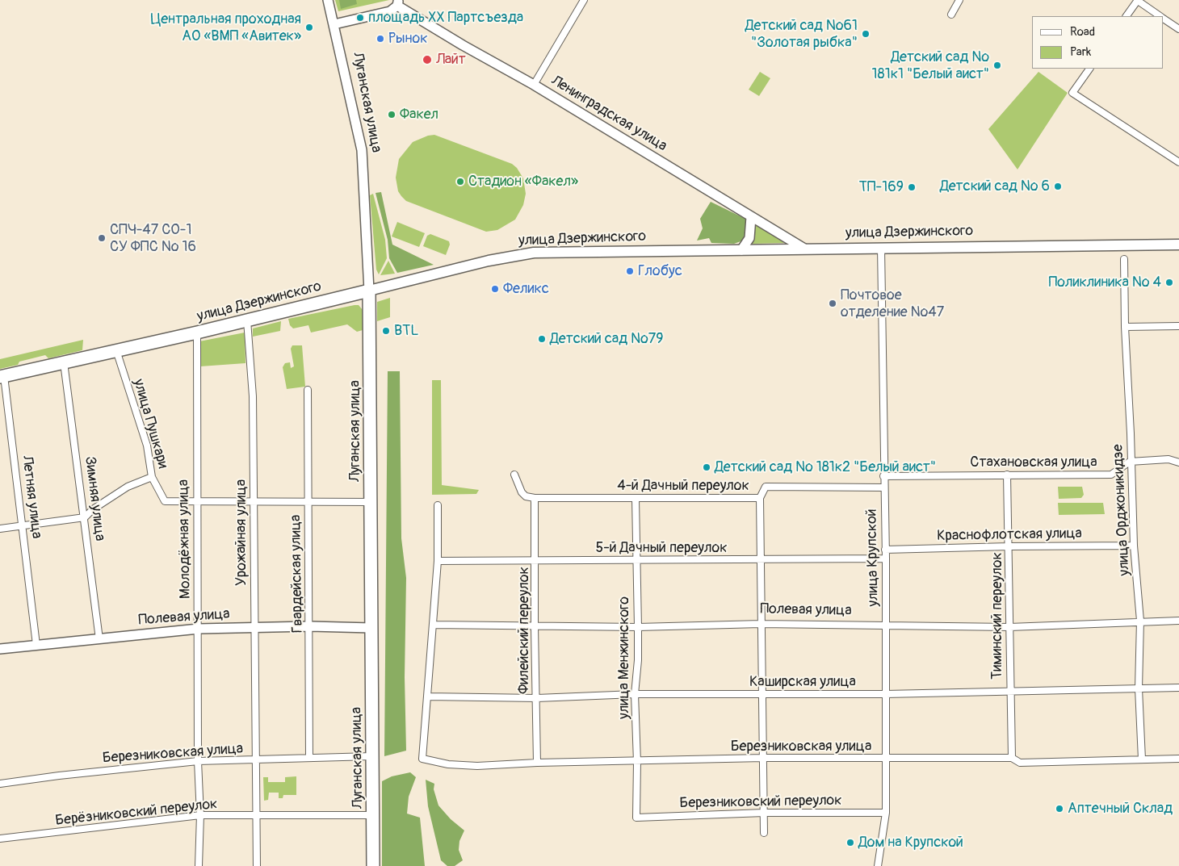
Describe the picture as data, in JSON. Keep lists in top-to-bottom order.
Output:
{
  "streets": {
    "highway": ["Луганская улица", "улица Дзержинского"],
    "street": [
      "Ленинградская улица",
      "улица Пушкари",
      "Стахановская улица",
      "4-й Дачный переулок",
      "Летняя улица",
      "Зимняя улица",
      "улица Орджоникидзе",
      "Урожайная улица",
      "Краснофлотская улица",
      "Молодёжная улица",
      "5-й Дачный переулок",
      "улица Крупской",
      "Гвардейская улица",
      "Полевая улица",
      "Тиминский переулок",
      "Филейский переулок",
      "улица Менжинского",
      "Каширская улица",
      "Березниковская улица",
      "Березниковский переулок",
      "Берёзниковский переулок"
    ]
  },
  "crossings": [
    ["Луганская улица", "Ленинградская улица"],
    ["Луганская улица", "улица Дзержинского"],
    ["Луганская улица", "Полевая улица"],
    ["Луганская улица", "Березниковская улица"],
    ["Луганская улица", "Берёзниковский переулок"],
    ["Ленинградская улица", "улица Дзержинского"],
    ["улица Дзержинского", "улица Пушкари"],
    ["улица Дзержинского", "Летняя улица"],
    ["улица Дзержинского", "Зимняя улица"],
    ["улица Дзержинского", "Урожайная улица"],
    ["улица Дзержинского", "Молодёжная улица"],
    ["улица Дзержинского", "улица Крупской"],
    ["улица Пушкари", "Молодёжная улица"],
    ["Стахановская улица", "улица Орджоникидзе"],
    ["Стахановская улица", "улица Крупской"],
    ["Стахановская улица", "Тиминский переулок"],
    ["4-й Дачный переулок", "улица Крупской"],
    ["4-й Дачный переулок", "Филейский переулок"],
    ["4-й Дачный переулок", "улица Менжинского"],
    ["Летняя улица", "Полевая улица"],
    ["Зимняя улица", "Полевая улица"],
    ["улица Орджоникидзе", "Краснофлотская улица"],
    ["улица Орджоникидзе", "Полевая улица"],
    ["улица Орджоникидзе", "Каширская улица"],
    ["улица Орджоникидзе", "Березниковская улица"],
    ["Урожайная улица", "Полевая улица"],
    ["Урожайная улица", "Березниковская улица"],
    ["Урожайная улица", "Берёзниковский переулок"],
    ["Краснофлотская улица", "улица Крупской"],
    ["Краснофлотская улица", "Тиминский переулок"],
    ["Молодёжная улица", "Полевая улица"],
    ["Молодёжная улица", "Березниковская улица"],
    ["Молодёжная улица", "Берёзниковский переулок"],
    ["5-й Дачный переулок", "улица Крупской"],
    ["5-й Дачный переулок", "Филейский переулок"],
    ["5-й Дачный переулок", "улица Менжинского"],
    ["улица Крупской", "Полевая улица"],
    ["улица Крупской", "Каширская улица"],
    ["улица Крупской", "Березниковская улица"],
    ["улица Крупской", "Березниковский переулок"],
    ["Гвардейская улица", "Полевая улица"],
    ["Гвардейская улица", "Березниковская улица"],
    ["Полевая улица", "Тиминский переулок"],
    ["Полевая улица", "Филейский переулок"],
    ["Полевая улица", "улица Менжинского"],
    ["Тиминский переулок", "Каширская улица"],
    ["Тиминский переулок", "Березниковская улица"],
    ["Филейский переулок", "Каширская улица"],
    ["Филейский переулок", "Березниковская улица"],
    ["улица Менжинского", "Каширская улица"],
    ["улица Менжинского", "Березниковская улица"],
    ["улица Менжинского", "Березниковский переулок"],
    ["Каширская улица", "Березниковская улица"]
  ],
  "places": [
    "площадь XX Партсъезда",
    "Центральная проходная АО «ВМП «Авитек»",
    "Детский сад №61 \"Золотая рыбка\"",
    "Рынок",
    "Лайт",
    "Детский сад № 181к1 \"Белый аист\"",
    "Факел",
    "Стадион «Факел»",
    "Детский сад № 6",
    "ТП-169",
    "СПЧ-47 СО-1 СУ ФПС № 16",
    "Глобус",
    "Поликлиника № 4",
    "Феликс",
    "Почтовое отделение №47",
    "BTL",
    "Детский сад №79",
    "Детский сад № 181к2 \"Белый аист\"",
    "Аптечный Склад",
    "Дом на Крупской"
  ],
  "legend": ["Road", "Park"]
}
